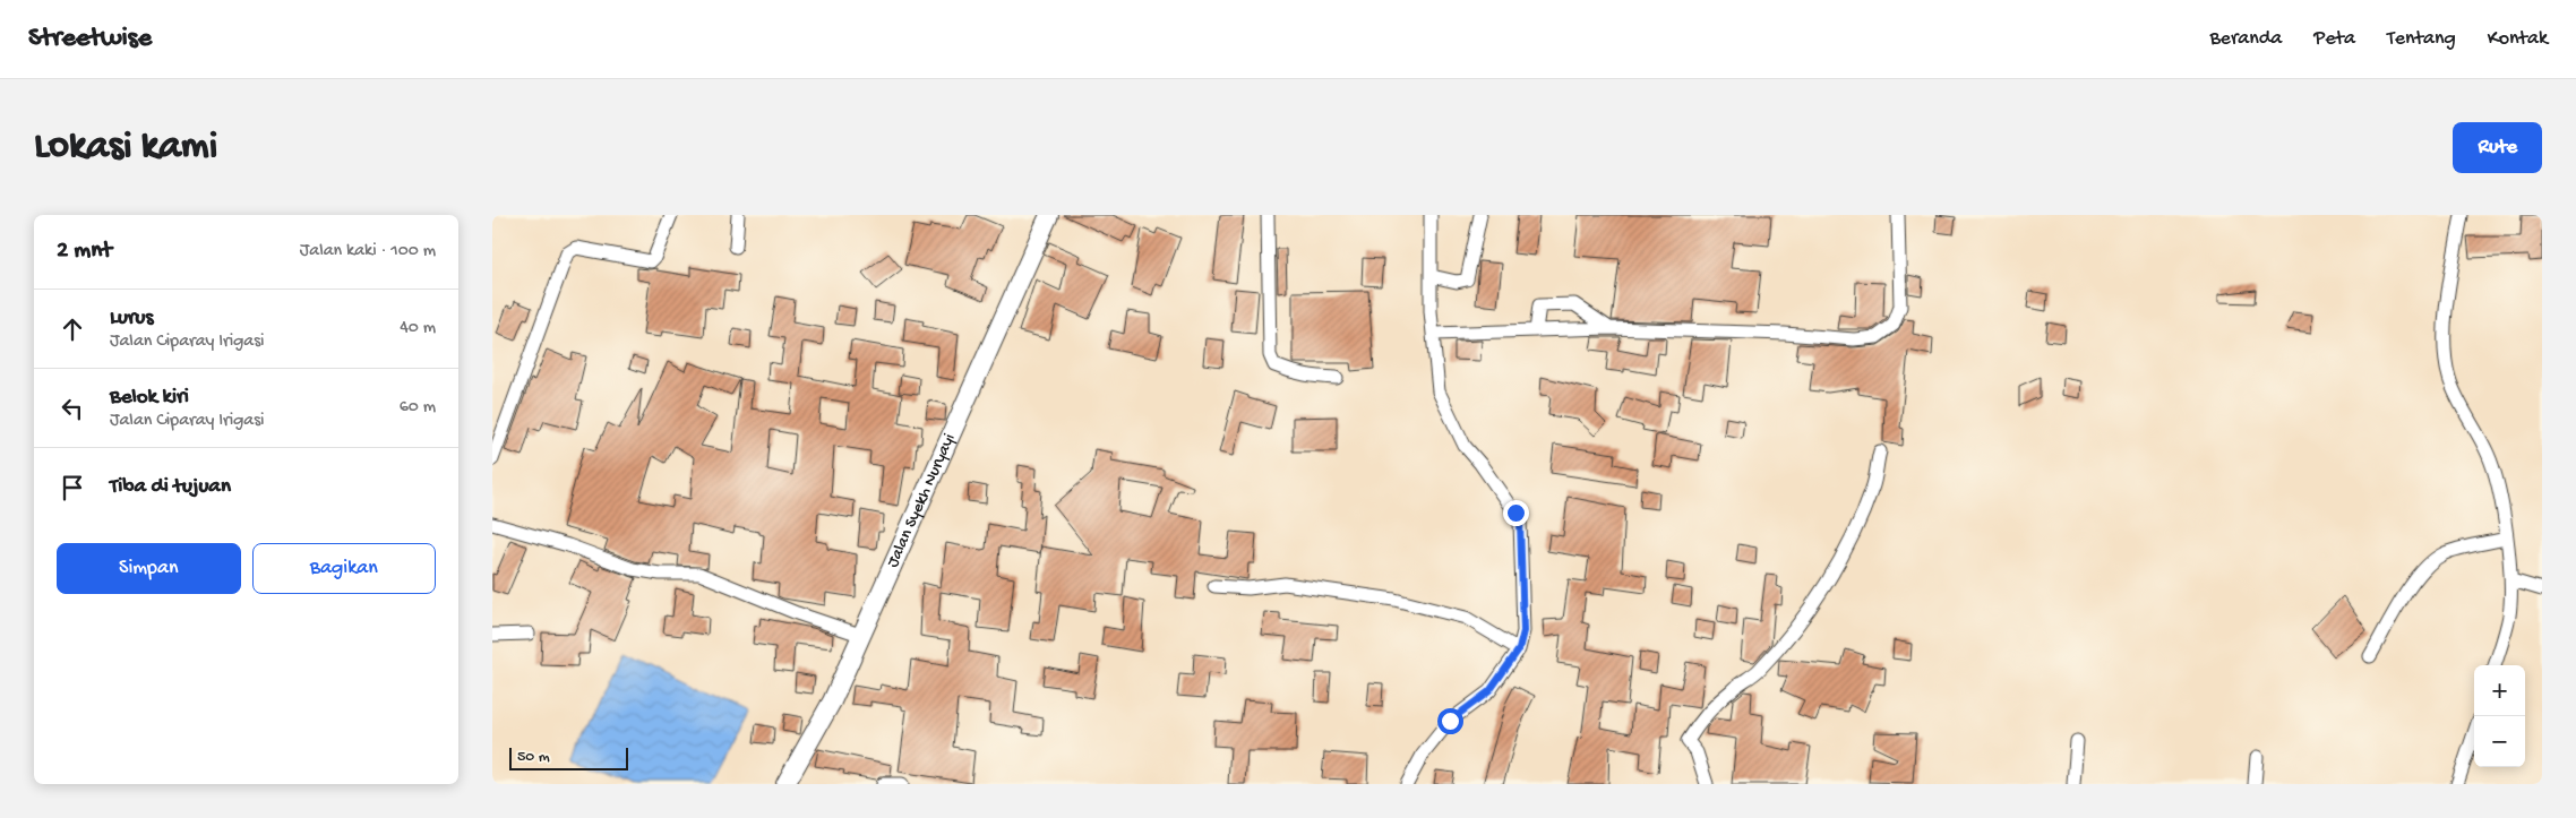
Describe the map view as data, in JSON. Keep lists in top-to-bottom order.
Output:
{
  "streets": {
    "main road": ["Jalan Syekh Nuryayi"]
  },
  "scale_bar": "50 m",
  "page": {
    "header": "Streetwise",
    "nav": [
      "Beranda",
      "Peta",
      "Tentang",
      "Kontak"
    ],
    "buttons": [
      "Rute",
      ["Simpan", "Bagikan"]
    ],
    "title": "Lokasi kami",
    "heading": ["2 mnt", "Jalan kaki · 100 m"],
    "list": [
      ["Lurus", "Jalan Ciparay Irigasi", "40 m"],
      ["Belok kiri", "Jalan Ciparay Irigasi", "60 m"],
      "Tiba di tujuan"
    ],
    "map_buttons": ["+", "−"],
    "scale": "50 m"
  }
}
